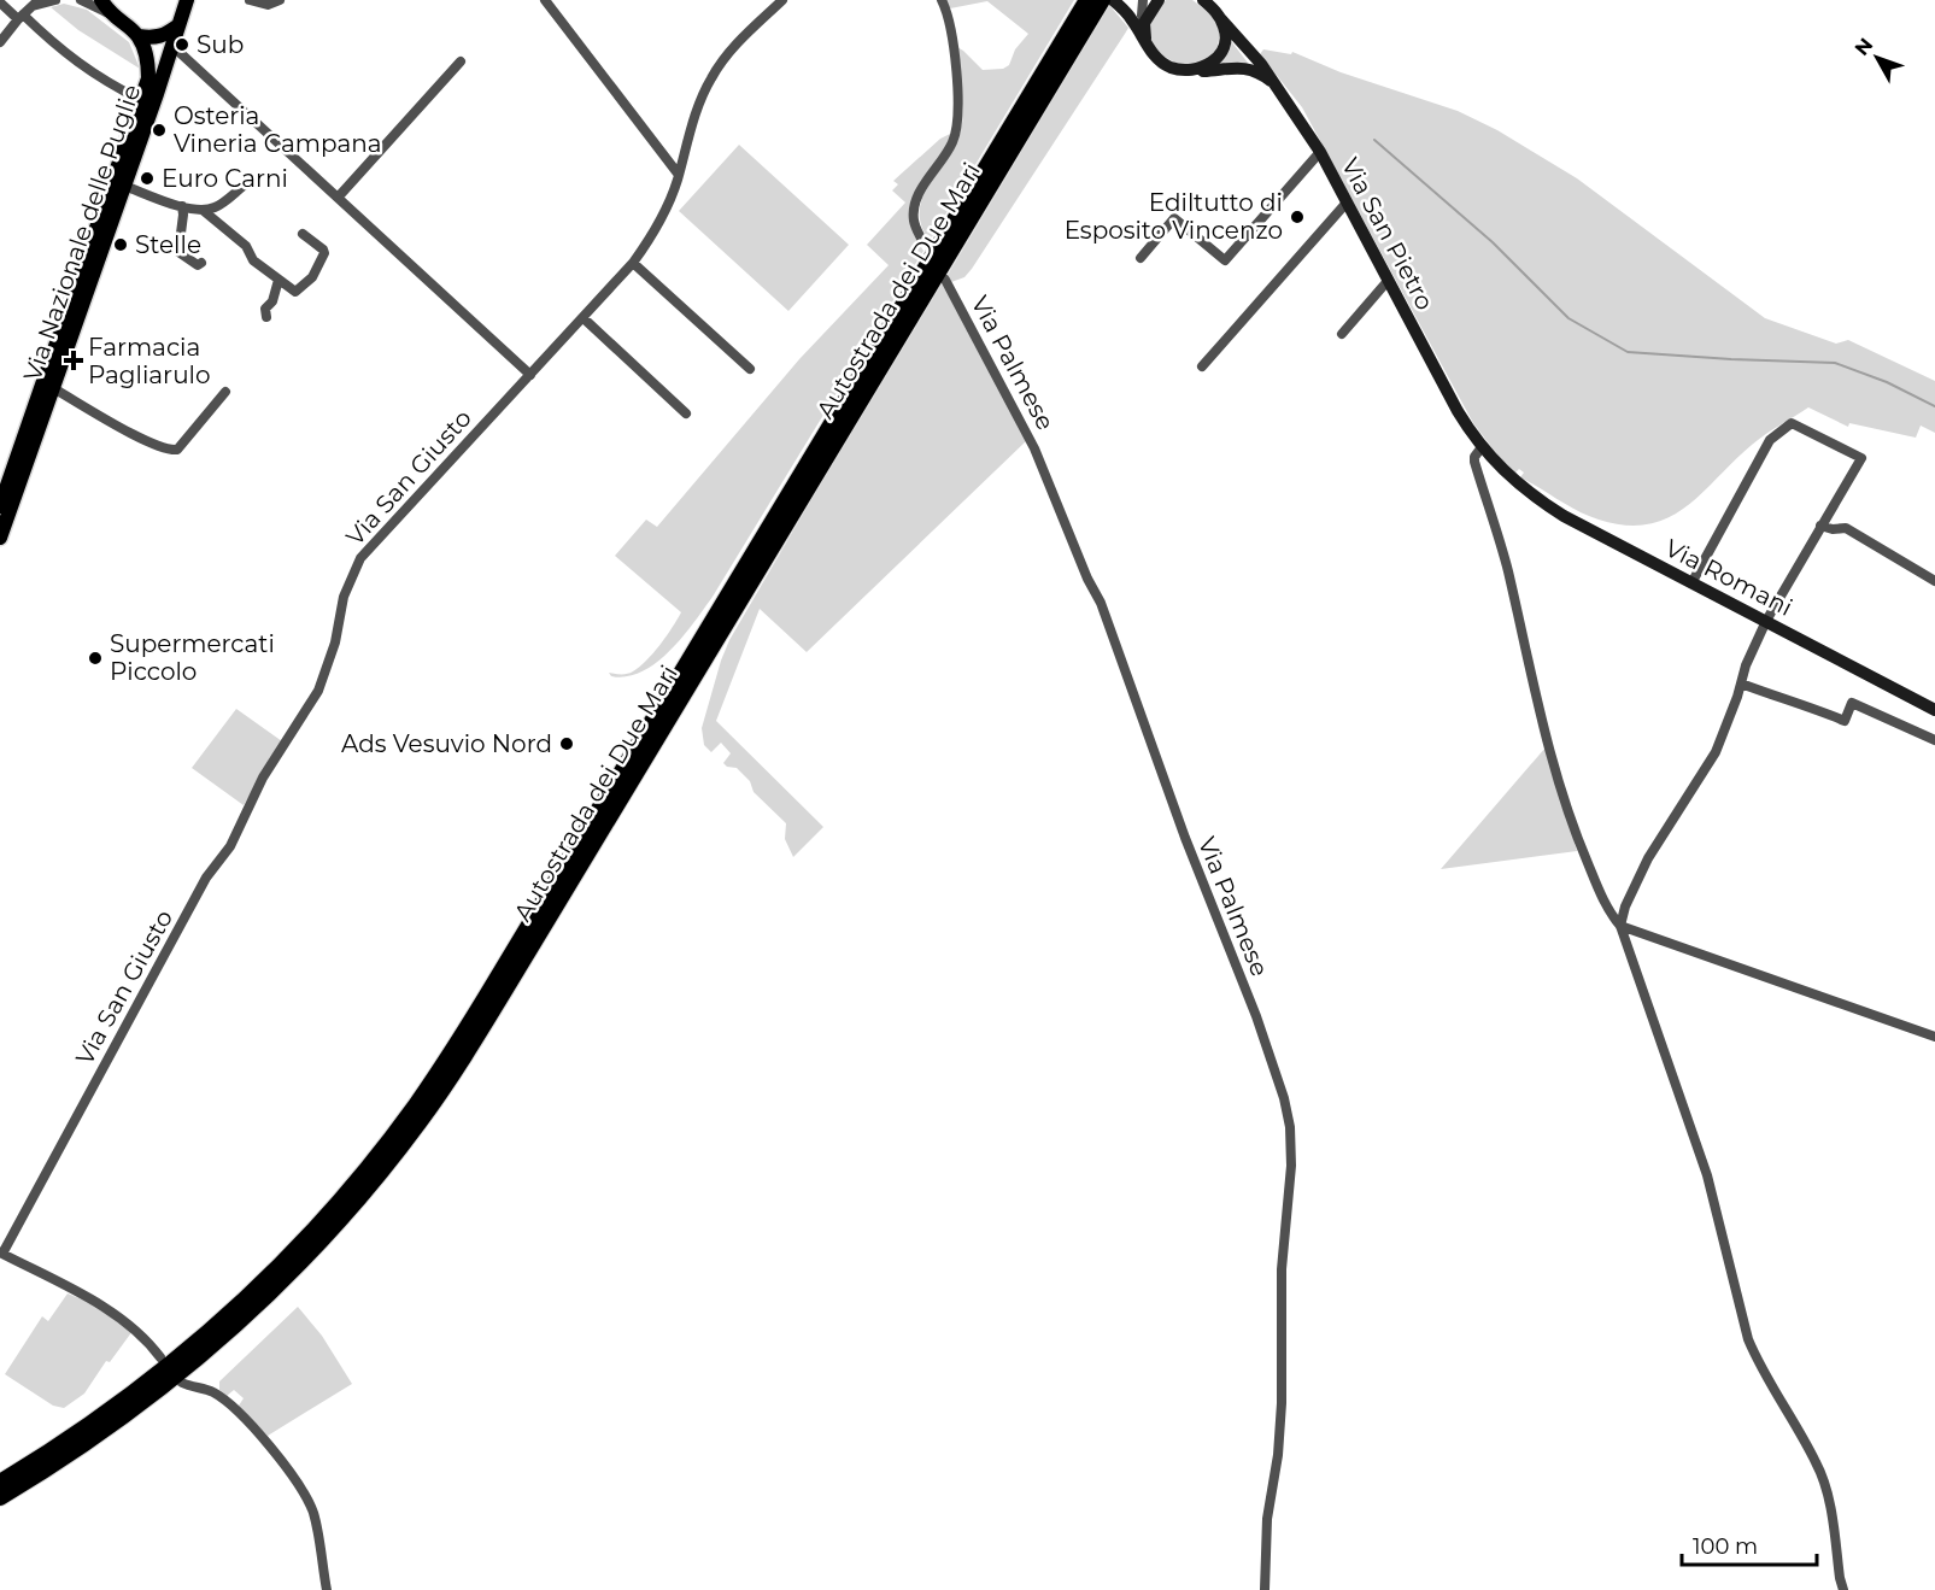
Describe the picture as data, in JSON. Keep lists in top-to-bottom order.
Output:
{
  "streets": {
    "highway": ["Autostrada dei Due Mari"],
    "main road": ["Via Nazionale delle Puglie"],
    "street": [
      "Via San Pietro",
      "Via Palmese",
      "Via San Giusto",
      "Via Romani"
    ]
  },
  "crossings": [
    ["Via San Pietro", "Via Romani"]
  ],
  "places": {
    "other": [
      "Sub",
      "Osteria Vineria Campana",
      "Euro Carni",
      "Ediltutto di Esposito Vincenzo",
      "Stelle",
      "Supermercati Piccolo",
      "Ads Vesuvio Nord"
    ],
    "health": ["Farmacia Pagliarulo"]
  },
  "scale_bar": "100 m",
  "north": "top left"
}
